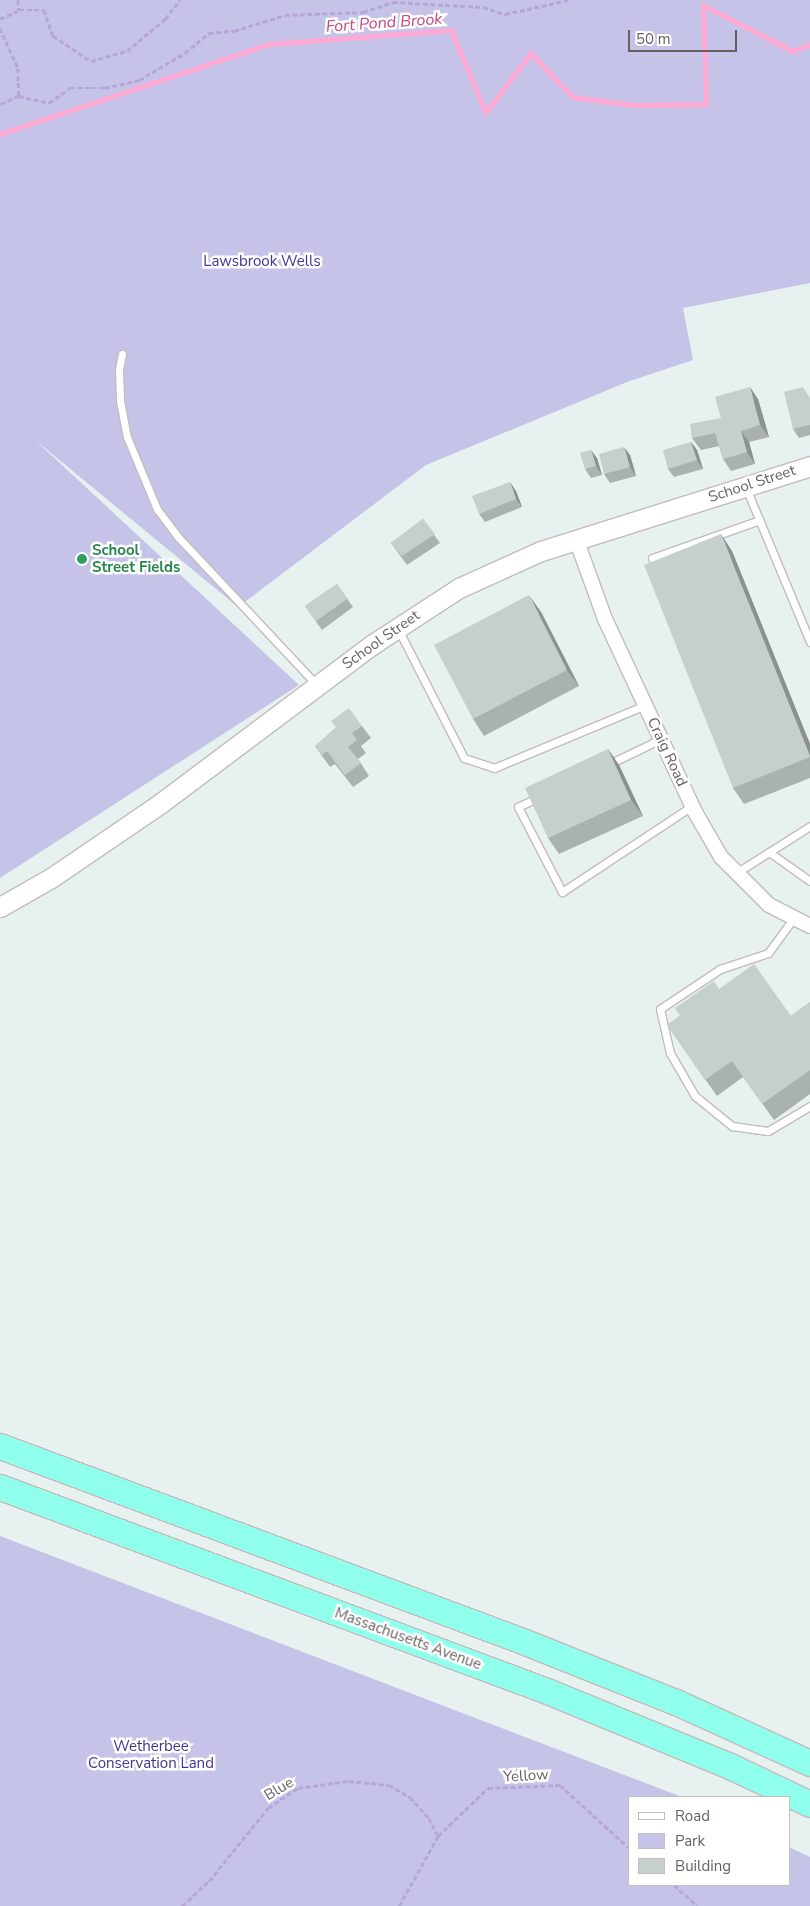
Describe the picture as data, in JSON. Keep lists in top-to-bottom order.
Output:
{
  "streets": {
    "highway": ["Massachusetts Avenue"],
    "street": ["School Street", "Craig Road"],
    "path": ["Yellow", "Blue"]
  },
  "crossings": [
    ["School Street", "Craig Road"],
    ["Yellow", "Blue"]
  ],
  "water": ["Fort Pond Brook"],
  "parks": ["Lawsbrook Wells", "Wetherbee Conservation Land"],
  "places": ["School Street Fields"],
  "legend": ["Road", "Park", "Building"],
  "scale_bar": "50 m"
}
